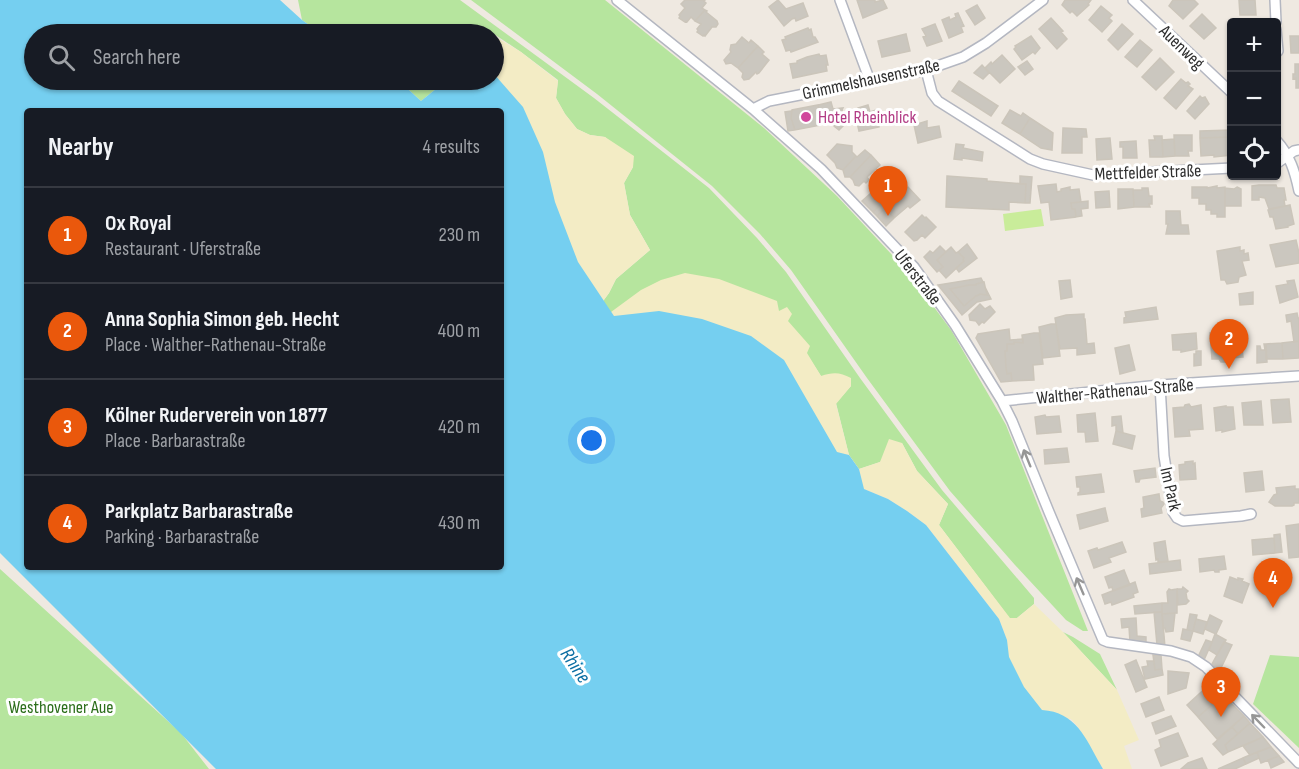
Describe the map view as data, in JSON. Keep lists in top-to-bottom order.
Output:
{
  "streets": {
    "street": [
      "Auenweg",
      "Grimmelshausenstraße",
      "Mettfelder Straße",
      "Uferstraße",
      "Walther-Rathenau-Straße",
      "Im Park"
    ]
  },
  "crossings": [
    ["Grimmelshausenstraße", "Mettfelder Straße"],
    ["Grimmelshausenstraße", "Uferstraße"],
    ["Uferstraße", "Walther-Rathenau-Straße"],
    ["Walther-Rathenau-Straße", "Im Park"]
  ],
  "one_way": ["Uferstraße"],
  "water": ["Rhine"],
  "parks": ["Westhovener Aue"],
  "places": ["Hotel Rheinblick"],
  "page": {
    "map_buttons": ["+", "−"],
    "search": "Search here",
    "heading": ["Nearby", "4 results"],
    "pins": [
      "1",
      "2",
      "4",
      "3"
    ],
    "list": [
      {
        "mark": "1",
        "name": "Ox Royal",
        "note": "Restaurant · Uferstraße",
        "value": "230 m"
      },
      {
        "mark": "2",
        "name": "Anna Sophia Simon geb. Hecht",
        "note": "Place · Walther-Rathenau-Straße",
        "value": "400 m"
      },
      {
        "mark": "3",
        "name": "Kölner Ruderverein von 1877",
        "note": "Place · Barbarastraße",
        "value": "420 m"
      },
      {
        "mark": "4",
        "name": "Parkplatz Barbarastraße",
        "note": "Parking · Barbarastraße",
        "value": "430 m"
      }
    ]
  }
}
